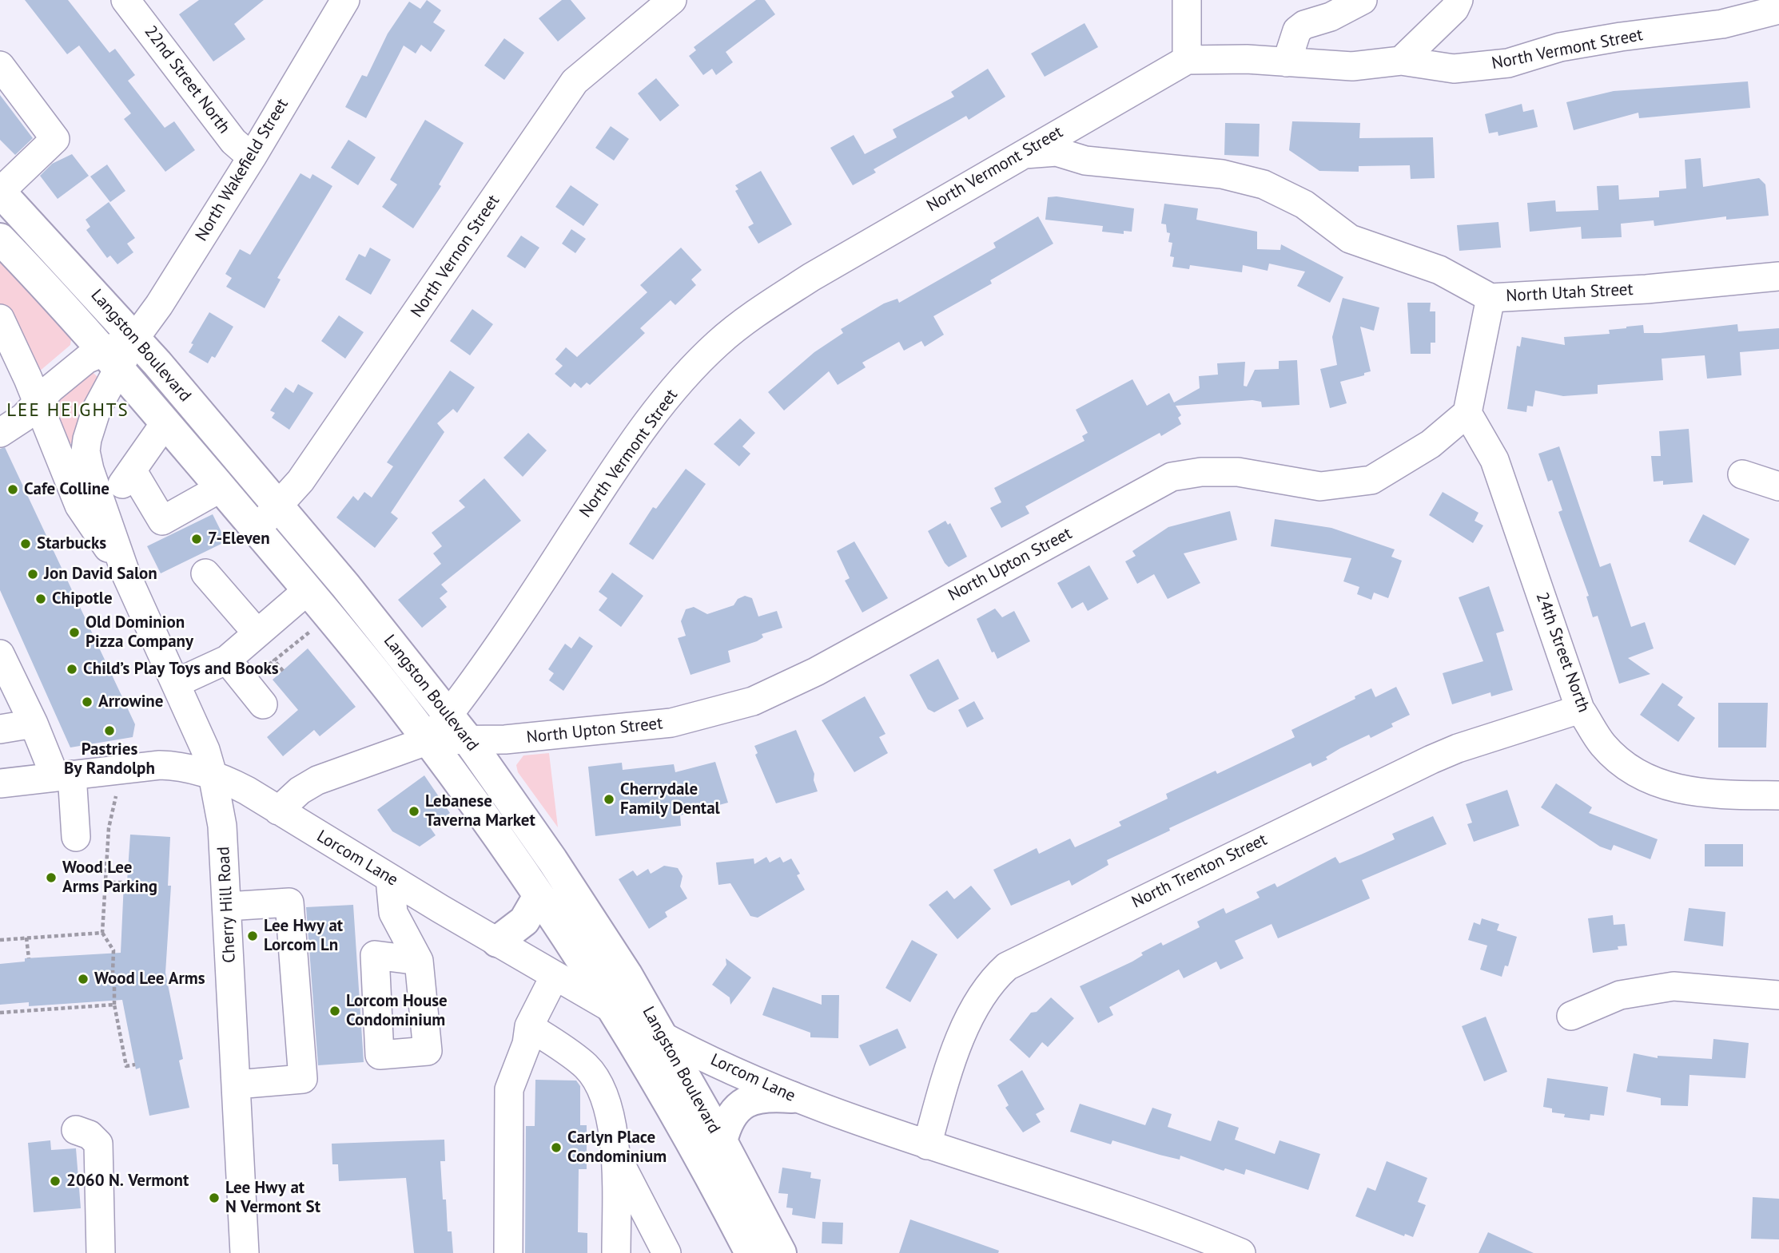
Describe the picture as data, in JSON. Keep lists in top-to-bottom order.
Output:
{
  "streets": {
    "main road": ["Langston Boulevard"],
    "street": [
      "North Vermont Street",
      "22nd Street North",
      "North Wakefield Street",
      "North Vernon Street",
      "North Utah Street",
      "North Upton Street",
      "24th Street North",
      "Lorcom Lane",
      "North Trenton Street",
      "Cherry Hill Road"
    ]
  },
  "crossings": [
    ["North Vermont Street", "North Utah Street"],
    ["North Vermont Street", "Langston Boulevard"],
    ["North Vermont Street", "North Upton Street"],
    ["22nd Street North", "North Wakefield Street"],
    ["North Wakefield Street", "Langston Boulevard"],
    ["North Vernon Street", "Langston Boulevard"],
    ["Langston Boulevard", "North Upton Street"],
    ["Langston Boulevard", "Lorcom Lane"],
    ["Langston Boulevard", "Cherry Hill Road"],
    ["North Upton Street", "24th Street North"],
    ["24th Street North", "North Trenton Street"],
    ["Lorcom Lane", "North Trenton Street"],
    ["Lorcom Lane", "Cherry Hill Road"]
  ],
  "districts": ["LEE HEIGHTS"],
  "places": [
    "Cafe Colline",
    "7-Eleven",
    "Starbucks",
    "Jon David Salon",
    "Chipotle",
    "Old Dominion Pizza Company",
    "Child’s Play Toys and Books",
    "Arrowine",
    "Pastries By Randolph",
    "Cherrydale Family Dental",
    "Lebanese Taverna Market",
    "Wood Lee Arms Parking",
    "Lee Hwy at Lorcom Ln",
    "Wood Lee Arms",
    "Lorcom House Condominium",
    "Carlyn Place Condominium",
    "2060 N. Vermont",
    "Lee Hwy at N Vermont St"
  ]
}
